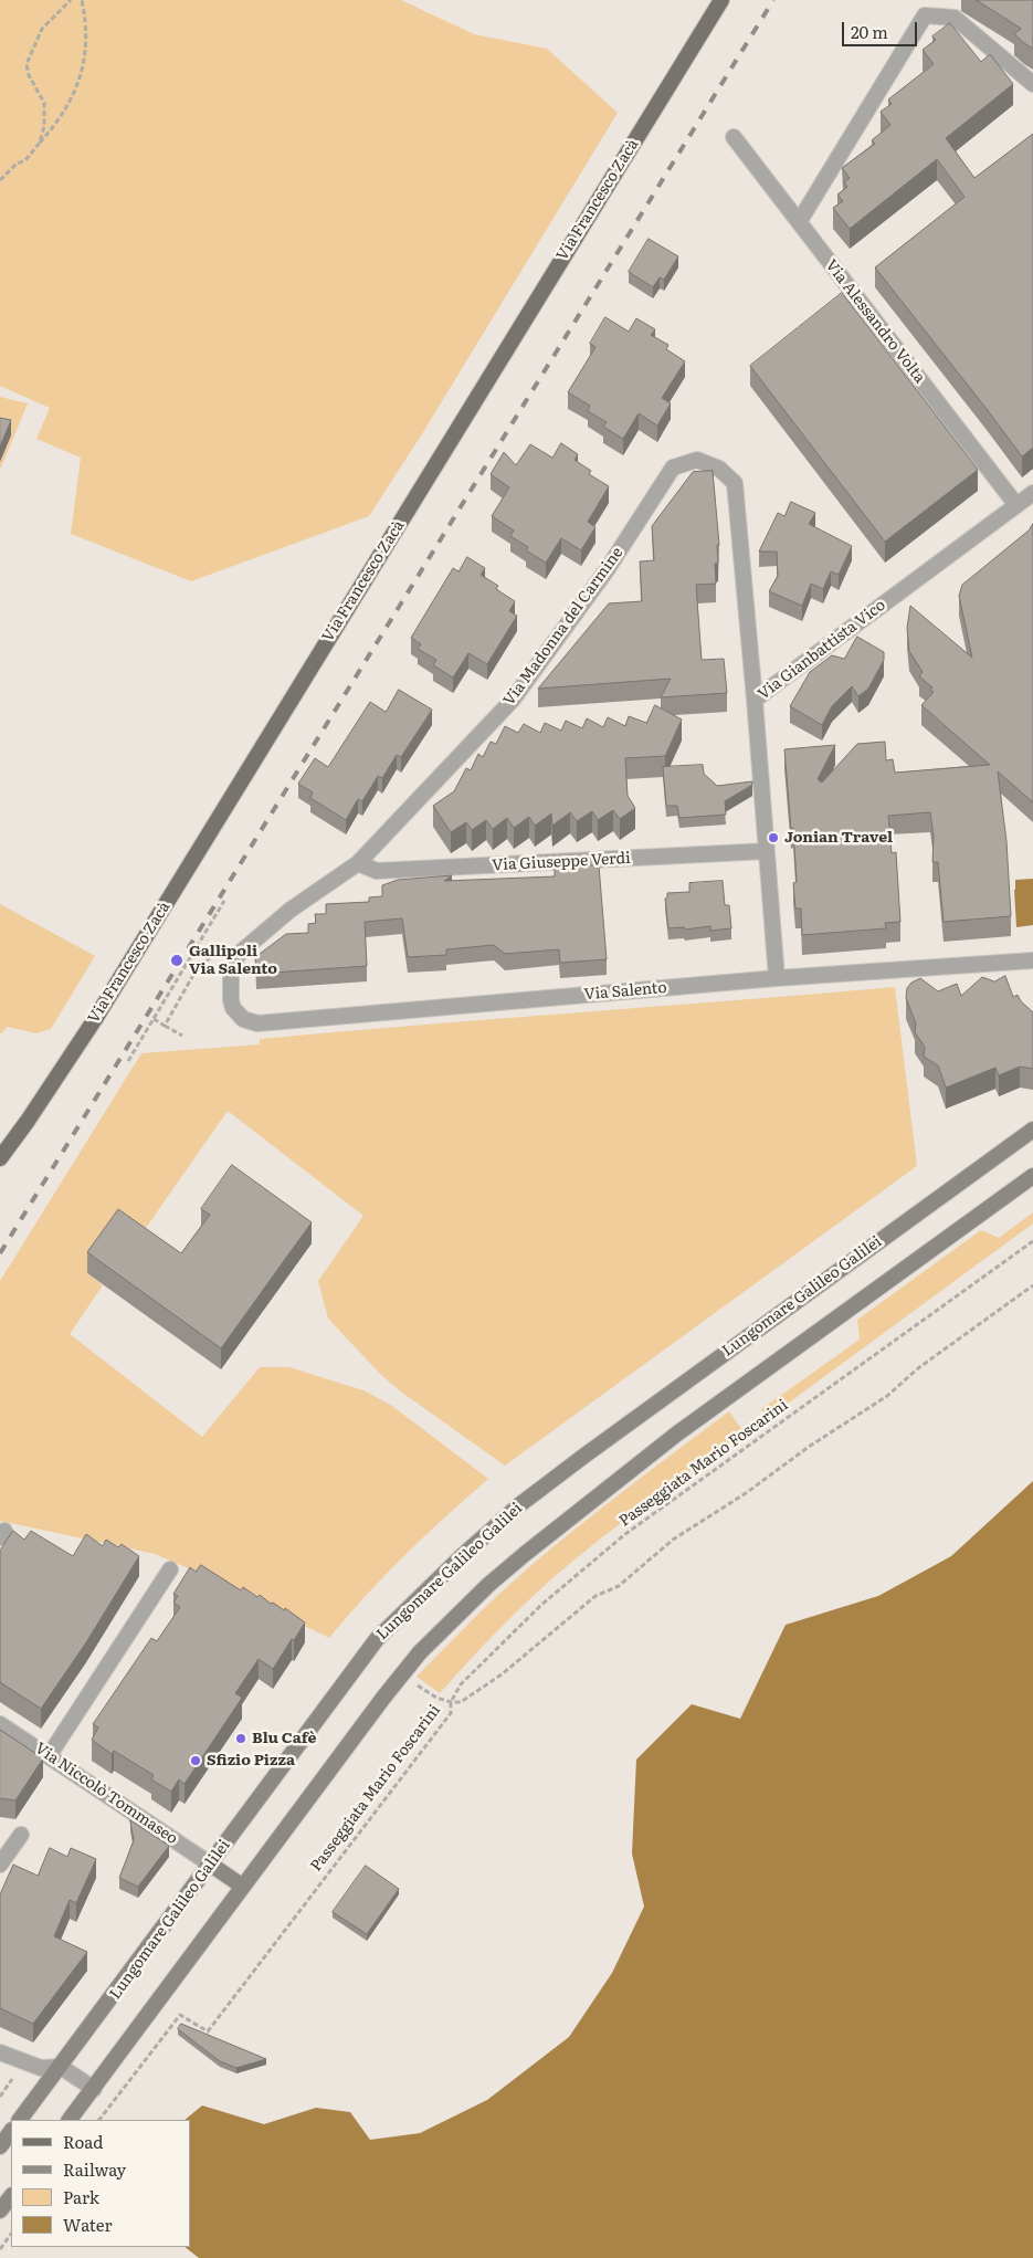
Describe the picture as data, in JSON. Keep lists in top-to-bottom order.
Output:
{
  "streets": {
    "main road": ["Via Francesco Zacà", "Lungomare Galileo Galilei"],
    "street": [
      "Via Alessandro Volta",
      "Via Madonna del Carmine",
      "Via Gianbattista Vico",
      "Via Giuseppe Verdi",
      "Via Salento",
      "Via Niccolò Tommaseo"
    ],
    "path": ["Passeggiata Mario Foscarini"]
  },
  "crossings": [
    ["Via Alessandro Volta", "Via Gianbattista Vico"],
    ["Via Madonna del Carmine", "Via Gianbattista Vico"],
    ["Via Madonna del Carmine", "Via Giuseppe Verdi"],
    ["Via Madonna del Carmine", "Via Salento"],
    ["Via Gianbattista Vico", "Via Giuseppe Verdi"],
    ["Via Gianbattista Vico", "Via Salento"],
    ["Lungomare Galileo Galilei", "Via Niccolò Tommaseo"]
  ],
  "places": [
    "Jonian Travel",
    "Gallipoli Via Salento",
    "Blu Cafè",
    "Sfizio Pizza"
  ],
  "legend": [
    "Road",
    "Railway",
    "Park",
    "Water"
  ],
  "scale_bar": "20 m"
}
